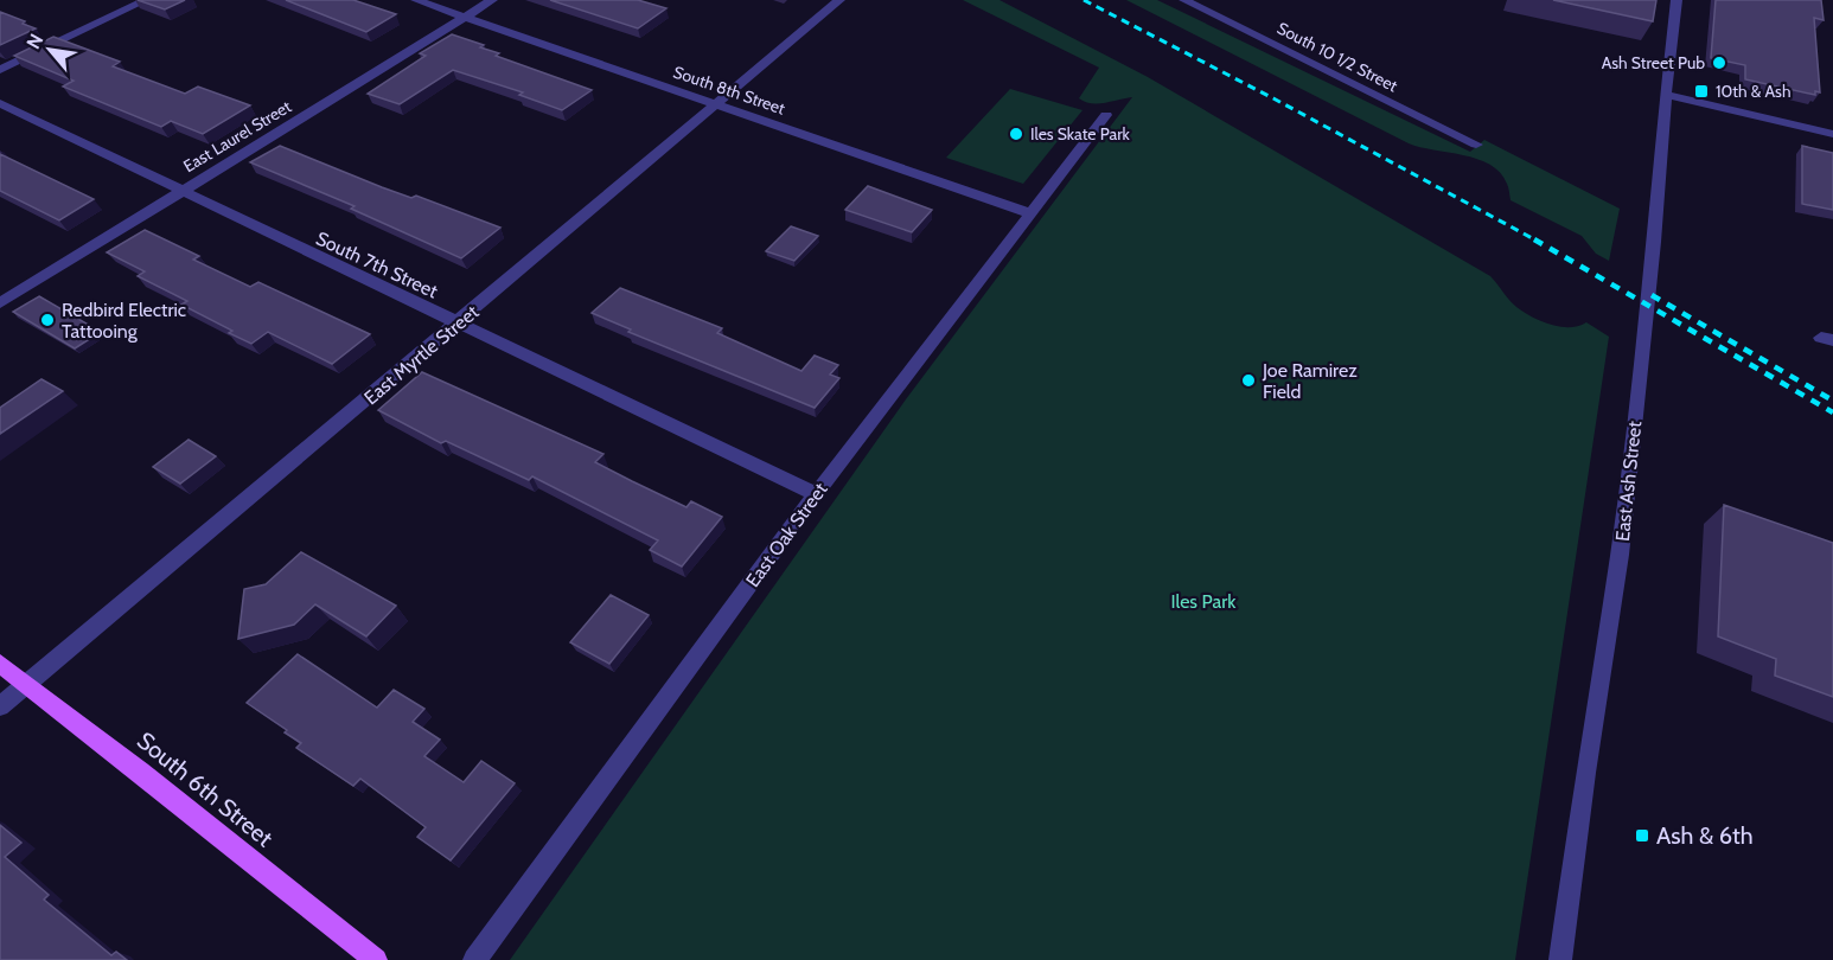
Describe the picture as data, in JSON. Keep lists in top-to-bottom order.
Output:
{
  "streets": {
    "main road": ["South 6th Street"],
    "street": [
      "South 10 1/2 Street",
      "South 8th Street",
      "East Laurel Street",
      "South 7th Street",
      "East Myrtle Street",
      "East Ash Street",
      "East Oak Street"
    ]
  },
  "crossings": [
    ["South 8th Street", "East Laurel Street"],
    ["South 8th Street", "East Myrtle Street"],
    ["South 8th Street", "East Oak Street"],
    ["East Laurel Street", "South 7th Street"],
    ["South 7th Street", "East Myrtle Street"],
    ["South 7th Street", "East Oak Street"],
    ["East Myrtle Street", "South 6th Street"]
  ],
  "parks": ["Iles Park"],
  "places": {
    "other": [
      "Ash Street Pub",
      "Iles Skate Park",
      "Redbird Electric Tattooing",
      "Joe Ramirez Field"
    ],
    "transit": ["10th & Ash", "Ash & 6th"]
  },
  "north": "top left"
}
